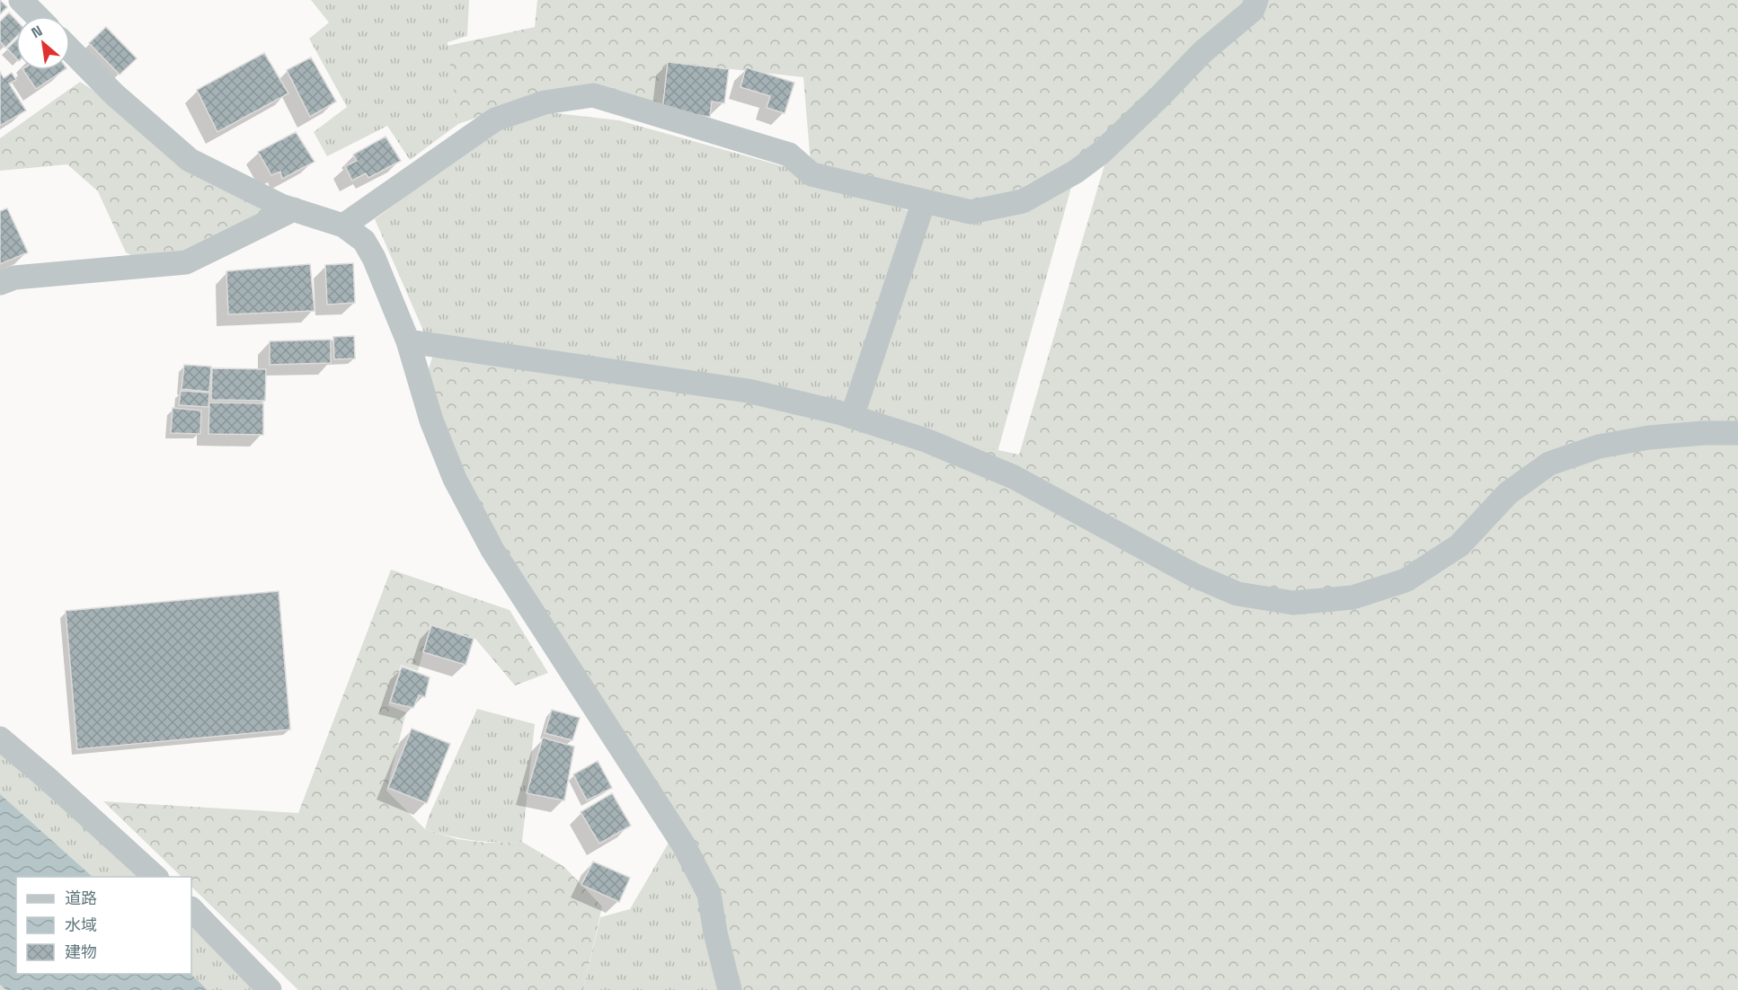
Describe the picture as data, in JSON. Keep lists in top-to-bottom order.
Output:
{
  "legend": ["道路", "水域", "建物"],
  "north": "top left"
}
